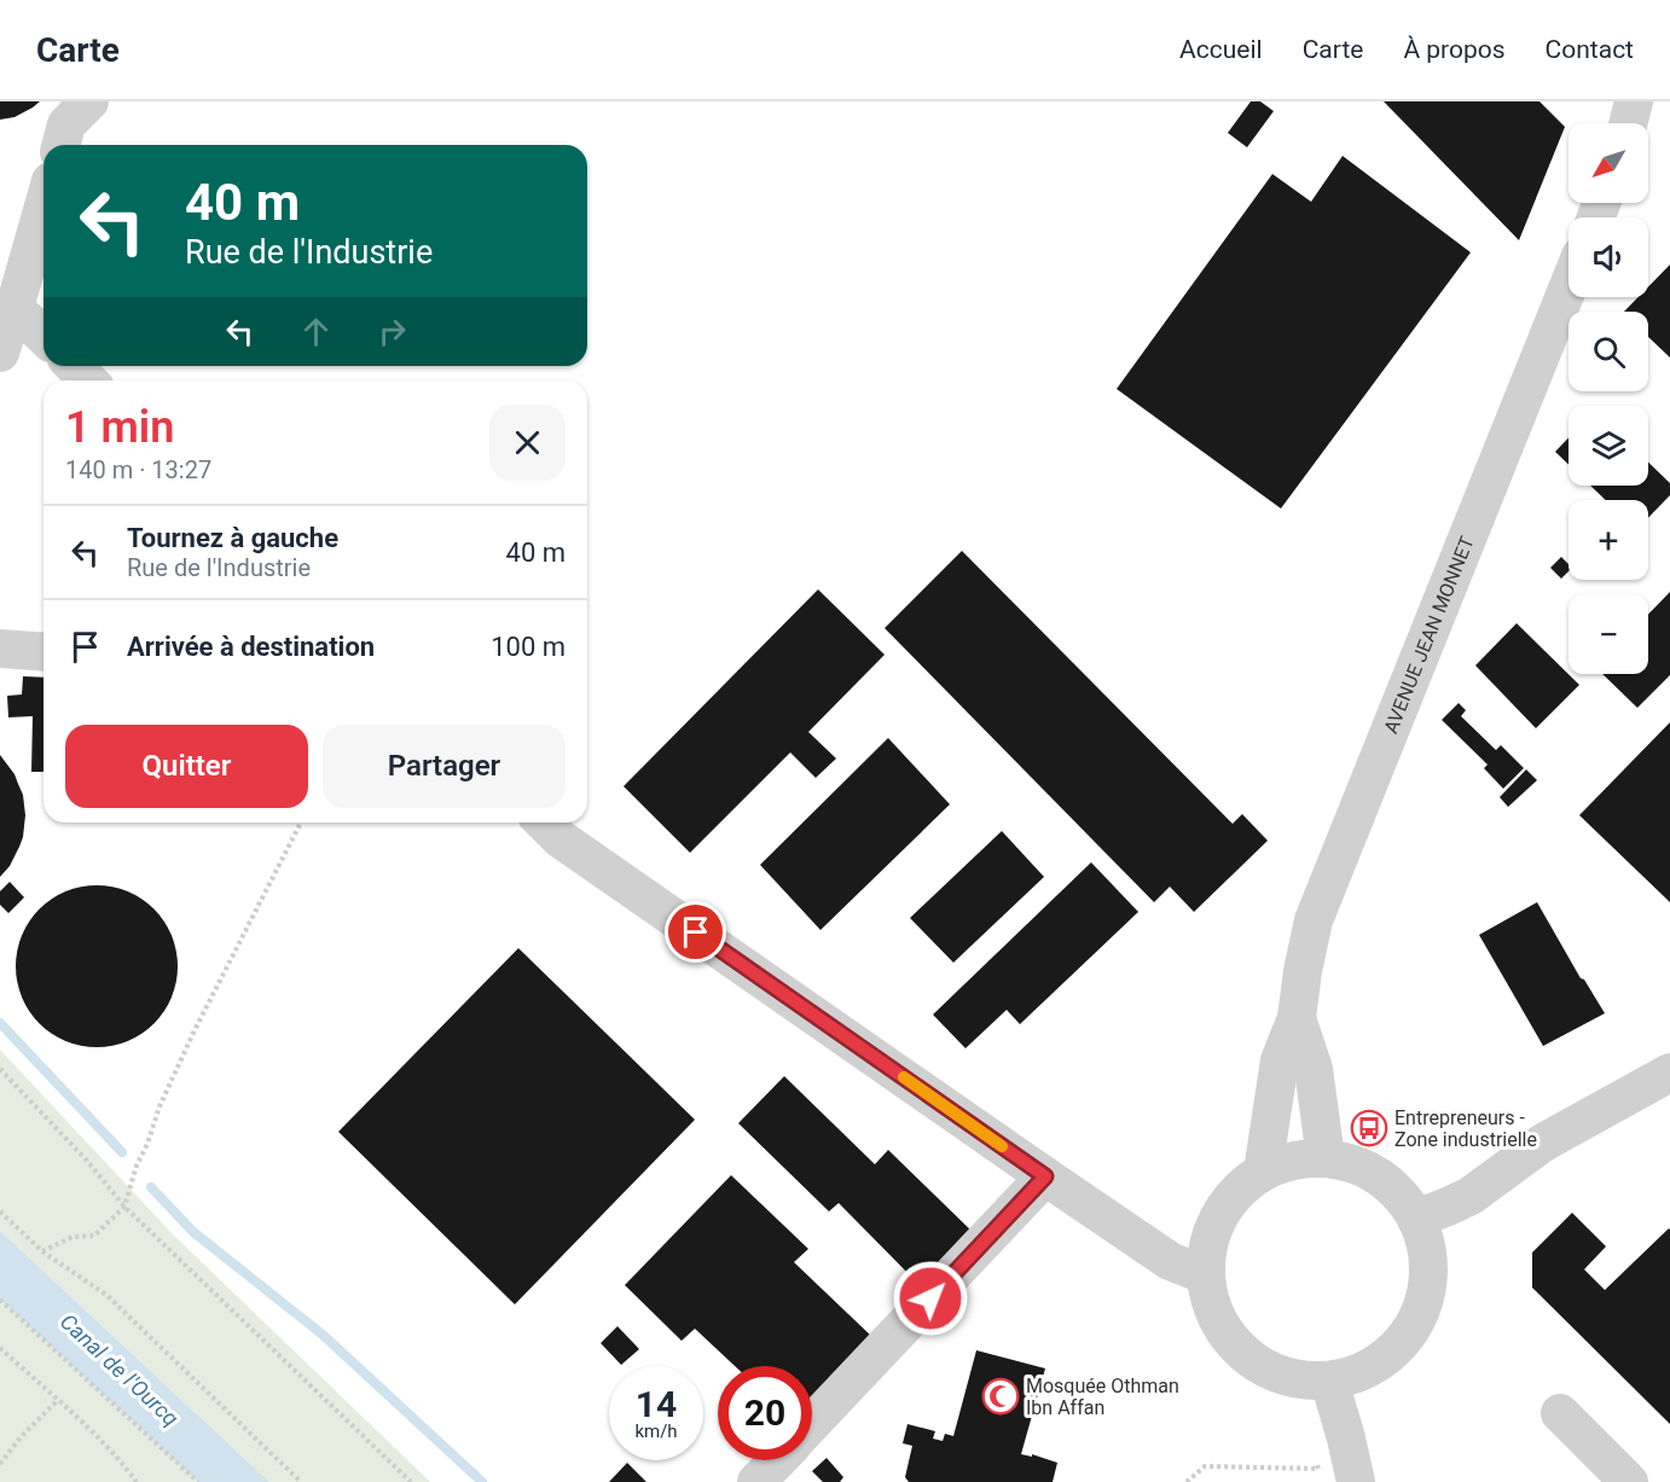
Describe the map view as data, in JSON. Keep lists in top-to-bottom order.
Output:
{
  "streets": {
    "street": ["AVENUE JEAN MONNET"]
  },
  "water": ["Canal de l'Ourcq"],
  "places": {
    "bus stop": ["Entrepreneurs - Zone industrielle"],
    "mosque": ["Mosquée Othman Ibn Affan"]
  },
  "north": "bottom left",
  "page": {
    "header": "Carte",
    "nav": [
      "Accueil",
      "Carte",
      "À propos",
      "Contact"
    ],
    "map_buttons": ["+", "−"],
    "turn": ["40 m", "Rue de l'Industrie"],
    "heading": ["1 min", "140 m · 13:27"],
    "list": [
      {
        "name": "Tournez à gauche",
        "note": "Rue de l'Industrie",
        "value": "40 m"
      },
      {
        "name": "Arrivée à destination",
        "value": "100 m"
      }
    ],
    "buttons": ["Quitter", "Partager"],
    "speed": "14 km/h",
    "limit": "20"
  }
}
